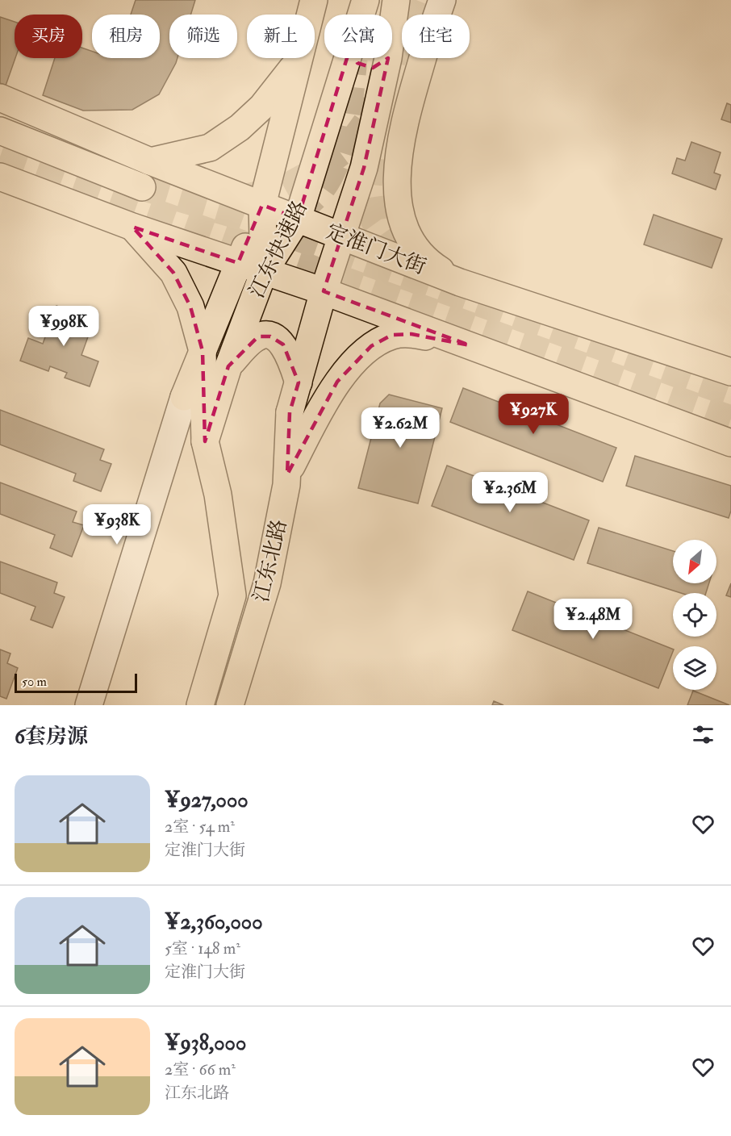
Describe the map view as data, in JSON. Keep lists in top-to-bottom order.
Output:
{
  "streets": {
    "main road": ["江东快速路", "定淮门大街", "江东北路"]
  },
  "crossings": [
    ["江东快速路", "定淮门大街"],
    ["江东快速路", "江东北路"]
  ],
  "scale_bar": "50 m",
  "north": "bottom left",
  "page": {
    "chip": [
      "买房",
      "租房",
      "筛选",
      "新上",
      "公寓",
      "住宅"
    ],
    "price": [
      "¥998K",
      "¥927K",
      "¥2.62M",
      "¥2.36M",
      "¥938K",
      "¥2.48M"
    ],
    "scale": "50 m",
    "heading": "6套房源",
    "list": [
      {
        "name": "¥927,000",
        "note": "2室 · 54 m² · 定淮门大街"
      },
      {
        "name": "¥2,360,000",
        "note": "5室 · 148 m² · 定淮门大街"
      },
      {
        "name": "¥938,000",
        "note": "2室 · 66 m² · 江东北路"
      }
    ]
  }
}
